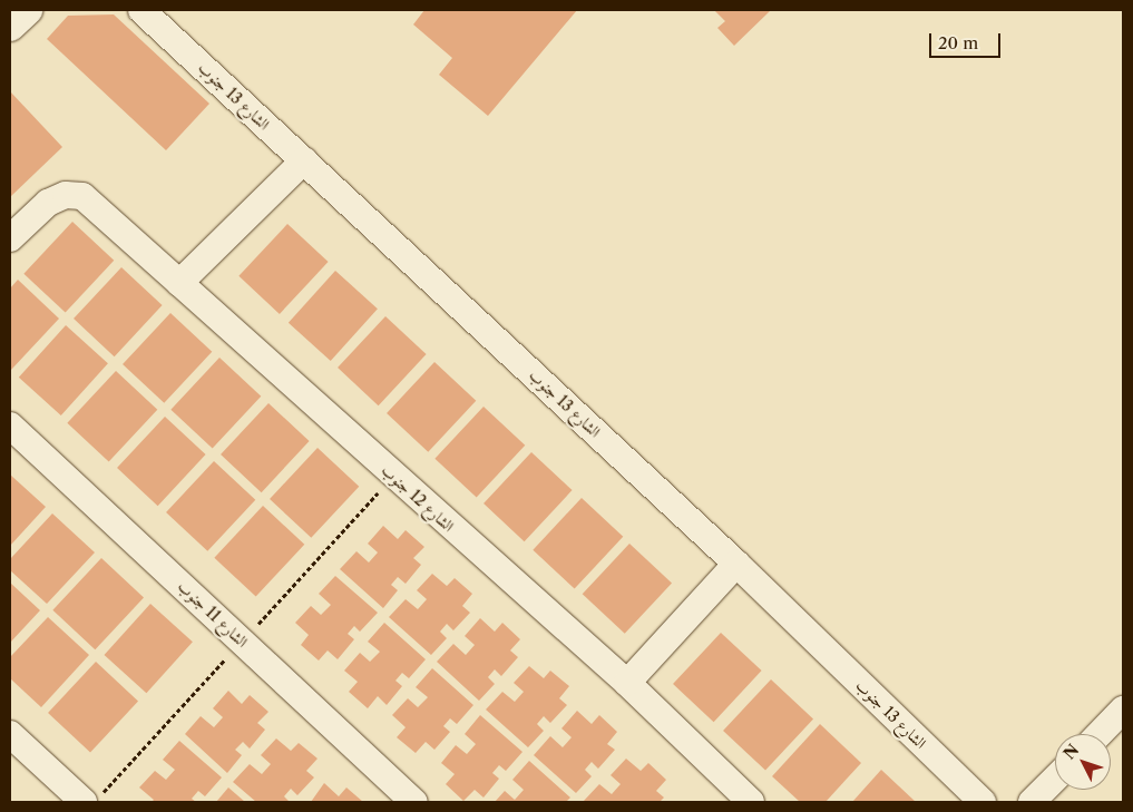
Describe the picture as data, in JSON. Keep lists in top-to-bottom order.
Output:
{
  "streets": {
    "street": ["الشارع 13 جنوب", "الشارع 12 جنوب", "الشارع 11 جنوب"]
  },
  "scale_bar": "20 m",
  "north": "top left"
}
